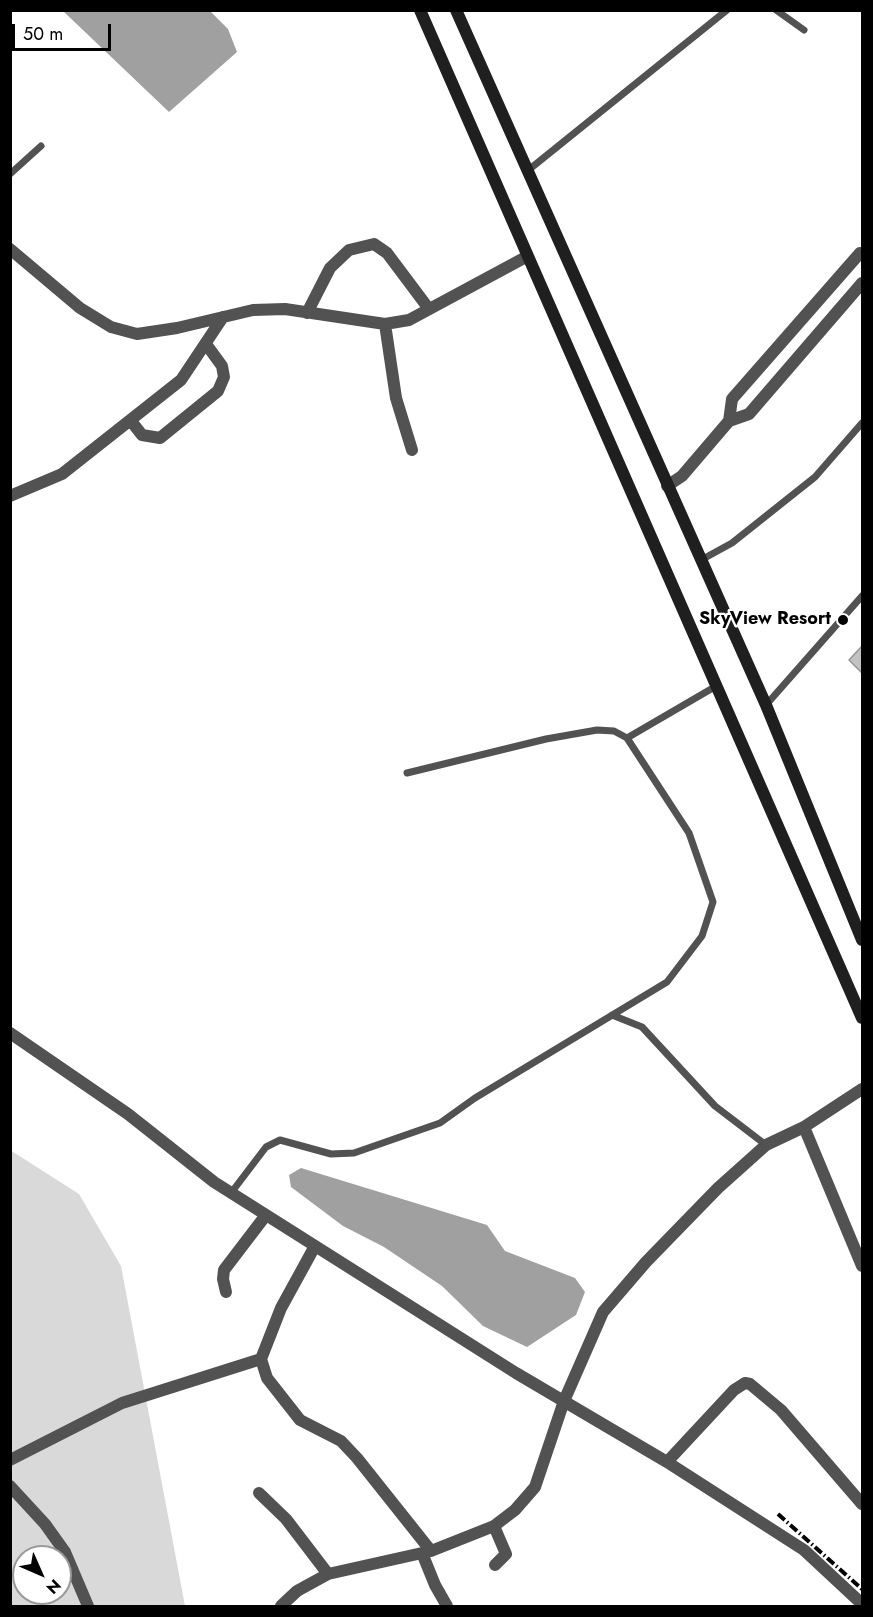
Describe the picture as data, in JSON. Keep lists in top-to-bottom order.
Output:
{
  "places": ["SkyView Resort"],
  "scale_bar": "50 m",
  "north": "bottom right"
}
